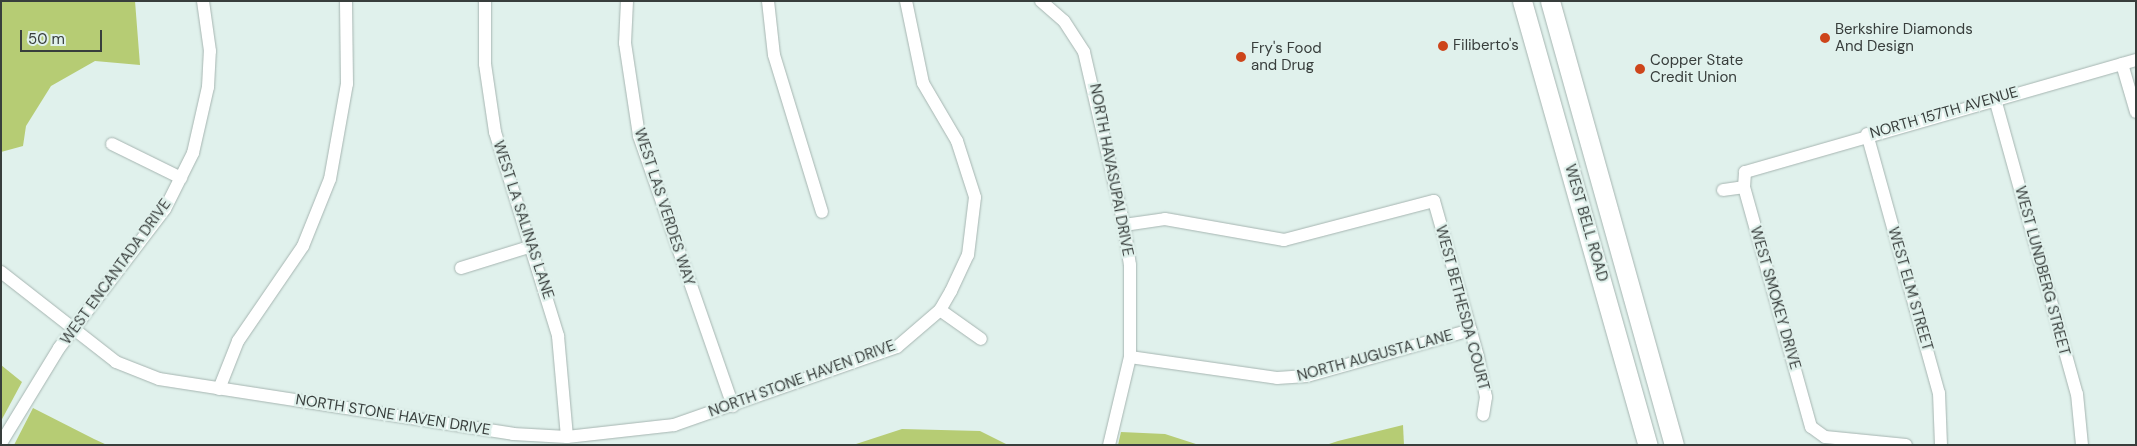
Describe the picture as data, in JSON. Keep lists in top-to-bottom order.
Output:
{
  "streets": {
    "main road": ["WEST BELL ROAD"],
    "street": [
      "NORTH 157TH AVENUE",
      "NORTH HAVASUPAI DRIVE",
      "WEST LAS VERDES WAY",
      "WEST LA SALINAS LANE",
      "WEST LUNDBERG STREET",
      "WEST ENCANTADA DRIVE",
      "WEST ELM STREET",
      "WEST SMOKEY DRIVE",
      "WEST BETHESDA COURT",
      "NORTH AUGUSTA LANE",
      "NORTH STONE HAVEN DRIVE"
    ]
  },
  "crossings": [
    ["NORTH 157TH AVENUE", "WEST LUNDBERG STREET"],
    ["NORTH 157TH AVENUE", "WEST ELM STREET"],
    ["NORTH 157TH AVENUE", "WEST SMOKEY DRIVE"],
    ["NORTH HAVASUPAI DRIVE", "WEST BETHESDA COURT"],
    ["NORTH HAVASUPAI DRIVE", "NORTH AUGUSTA LANE"],
    ["WEST LAS VERDES WAY", "NORTH STONE HAVEN DRIVE"],
    ["WEST LA SALINAS LANE", "NORTH STONE HAVEN DRIVE"],
    ["WEST ENCANTADA DRIVE", "NORTH STONE HAVEN DRIVE"],
    ["WEST BETHESDA COURT", "NORTH AUGUSTA LANE"]
  ],
  "places": [
    "Berkshire Diamonds And Design",
    "Filiberto's",
    "Fry's Food and Drug",
    "Copper State Credit Union"
  ],
  "scale_bar": "50 m"
}
